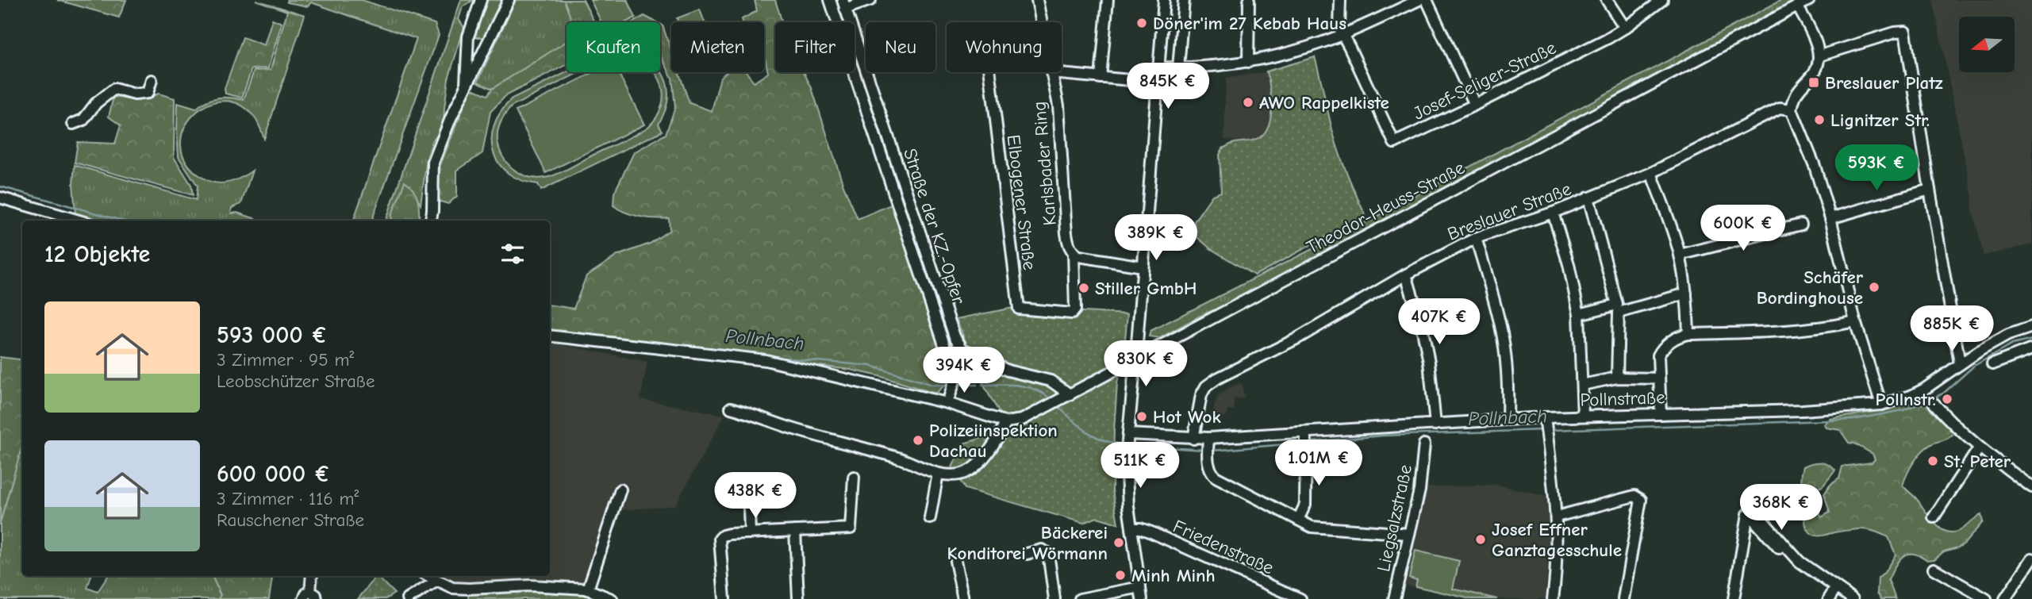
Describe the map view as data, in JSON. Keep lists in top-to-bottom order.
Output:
{
  "streets": {
    "street": [
      "Josef-Seliger-Straße",
      "Karlsbader Ring",
      "Elbogener Straße",
      "Theodor-Heuss-Straße",
      "Breslauer Straße",
      "Straße der KZ.-Opfer",
      "Pollnstraße",
      "Liegsalzstraße",
      "Friedenstraße"
    ]
  },
  "crossings": [
    ["Karlsbader Ring", "Elbogener Straße"],
    ["Theodor-Heuss-Straße", "Straße der KZ.-Opfer"],
    ["Breslauer Straße", "Pollnstraße"]
  ],
  "water": ["Pollnbach"],
  "places": {
    "other": [
      "Döner'im 27 Kebab Haus",
      "AWO Rappelkiste",
      "Lignitzer Str.",
      "Schäfer Bordinghouse",
      "Stiller GmbH",
      "Pollnstr.",
      "Hot Wok",
      "Polizeiinspektion Dachau",
      "St. Peter",
      "Josef Effner Ganztagesschule",
      "Bäckerei Konditorei Wörmann",
      "Minh Minh"
    ],
    "transit": ["Breslauer Platz"]
  },
  "north": "left",
  "page": {
    "chip": [
      "Kaufen",
      "Mieten",
      "Filter",
      "Neu",
      "Wohnung"
    ],
    "price": [
      "845K €",
      "593K €",
      "600K €",
      "389K €",
      "407K €",
      "885K €",
      "830K €",
      "394K €",
      "1.01M €",
      "511K €",
      "438K €",
      "368K €"
    ],
    "heading": "12 Objekte",
    "list": [
      {
        "name": "593 000 €",
        "note": "3 Zimmer · 95 m² · Leobschützer Straße"
      },
      {
        "name": "600 000 €",
        "note": "3 Zimmer · 116 m² · Rauschener Straße"
      }
    ]
  }
}
